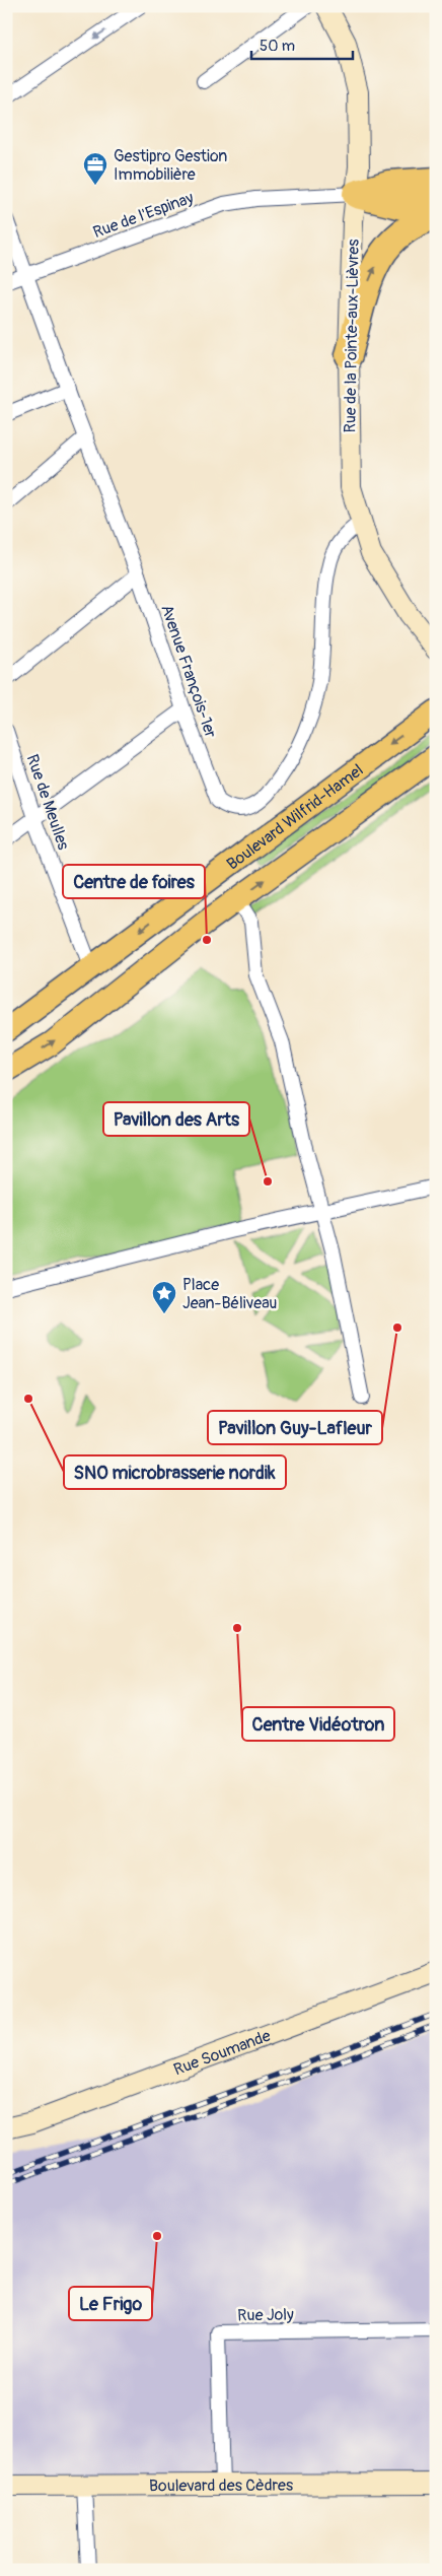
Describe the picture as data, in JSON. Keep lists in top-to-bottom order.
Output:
{
  "streets": {
    "main road": ["Boulevard Wilfrid-Hamel"],
    "street": [
      "Rue de l'Espinay",
      "Rue de la Pointe-aux-Lièvres",
      "Avenue François-1er",
      "Rue de Meulles",
      "Rue Soumande",
      "Rue Joly",
      "Boulevard des Cèdres"
    ]
  },
  "crossings": [
    ["Rue de l'Espinay", "Rue de la Pointe-aux-Lièvres"],
    ["Rue de l'Espinay", "Avenue François-1er"],
    ["Rue de la Pointe-aux-Lièvres", "Avenue François-1er"],
    ["Rue de Meulles", "Boulevard Wilfrid-Hamel"],
    ["Rue Joly", "Boulevard des Cèdres"]
  ],
  "places": {
    "office": ["Gestipro Gestion Immobilière"],
    "other": [
      "Centre de foires",
      "Pavillon des Arts",
      "Pavillon Guy-Lafleur",
      "SNO microbrasserie nordik",
      "Centre Vidéotron",
      "Le Frigo"
    ],
    "place": ["Place Jean-Béliveau"]
  },
  "scale_bar": "50 m"
}
